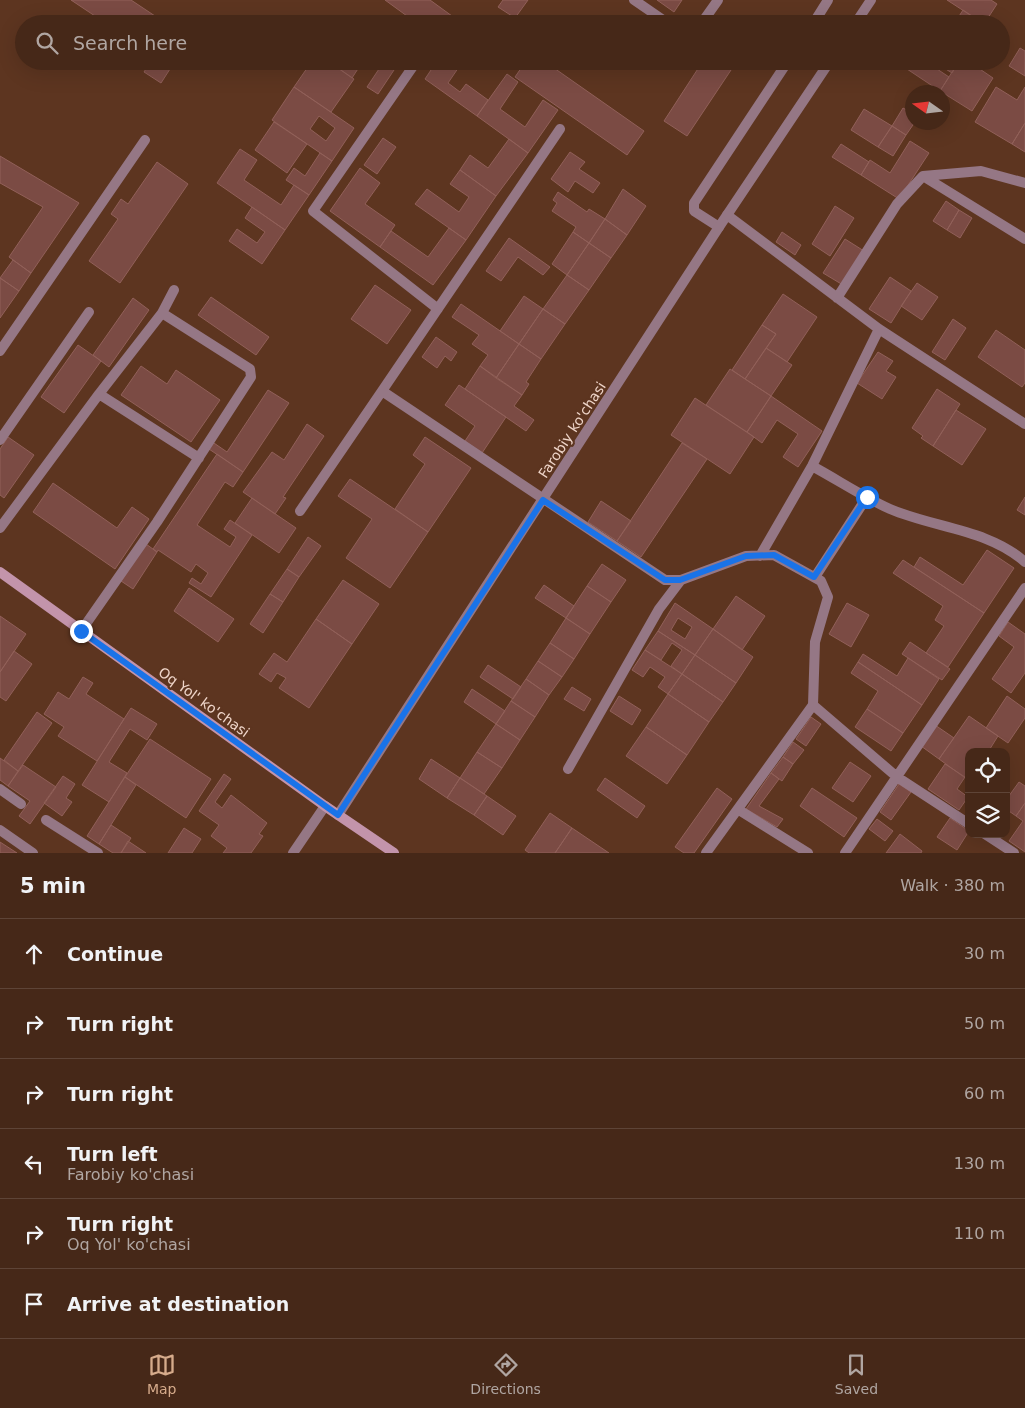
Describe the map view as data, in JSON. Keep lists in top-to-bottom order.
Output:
{
  "streets": {
    "street": ["Farobiy ko'chasi", "Oq Yol' ko'chasi"]
  },
  "crossings": [
    ["Farobiy ko'chasi", "Oq Yol' ko'chasi"]
  ],
  "north": "left",
  "page": {
    "search": "Search here",
    "heading": ["5 min", "Walk · 380 m"],
    "list": [
      ["Continue", "30 m"],
      ["Turn right", "50 m"],
      ["Turn right", "60 m"],
      ["Turn left", "Farobiy ko'chasi", "130 m"],
      ["Turn right", "Oq Yol' ko'chasi", "110 m"],
      "Arrive at destination"
    ],
    "nav": ["Map", "Directions", "Saved"]
  }
}
